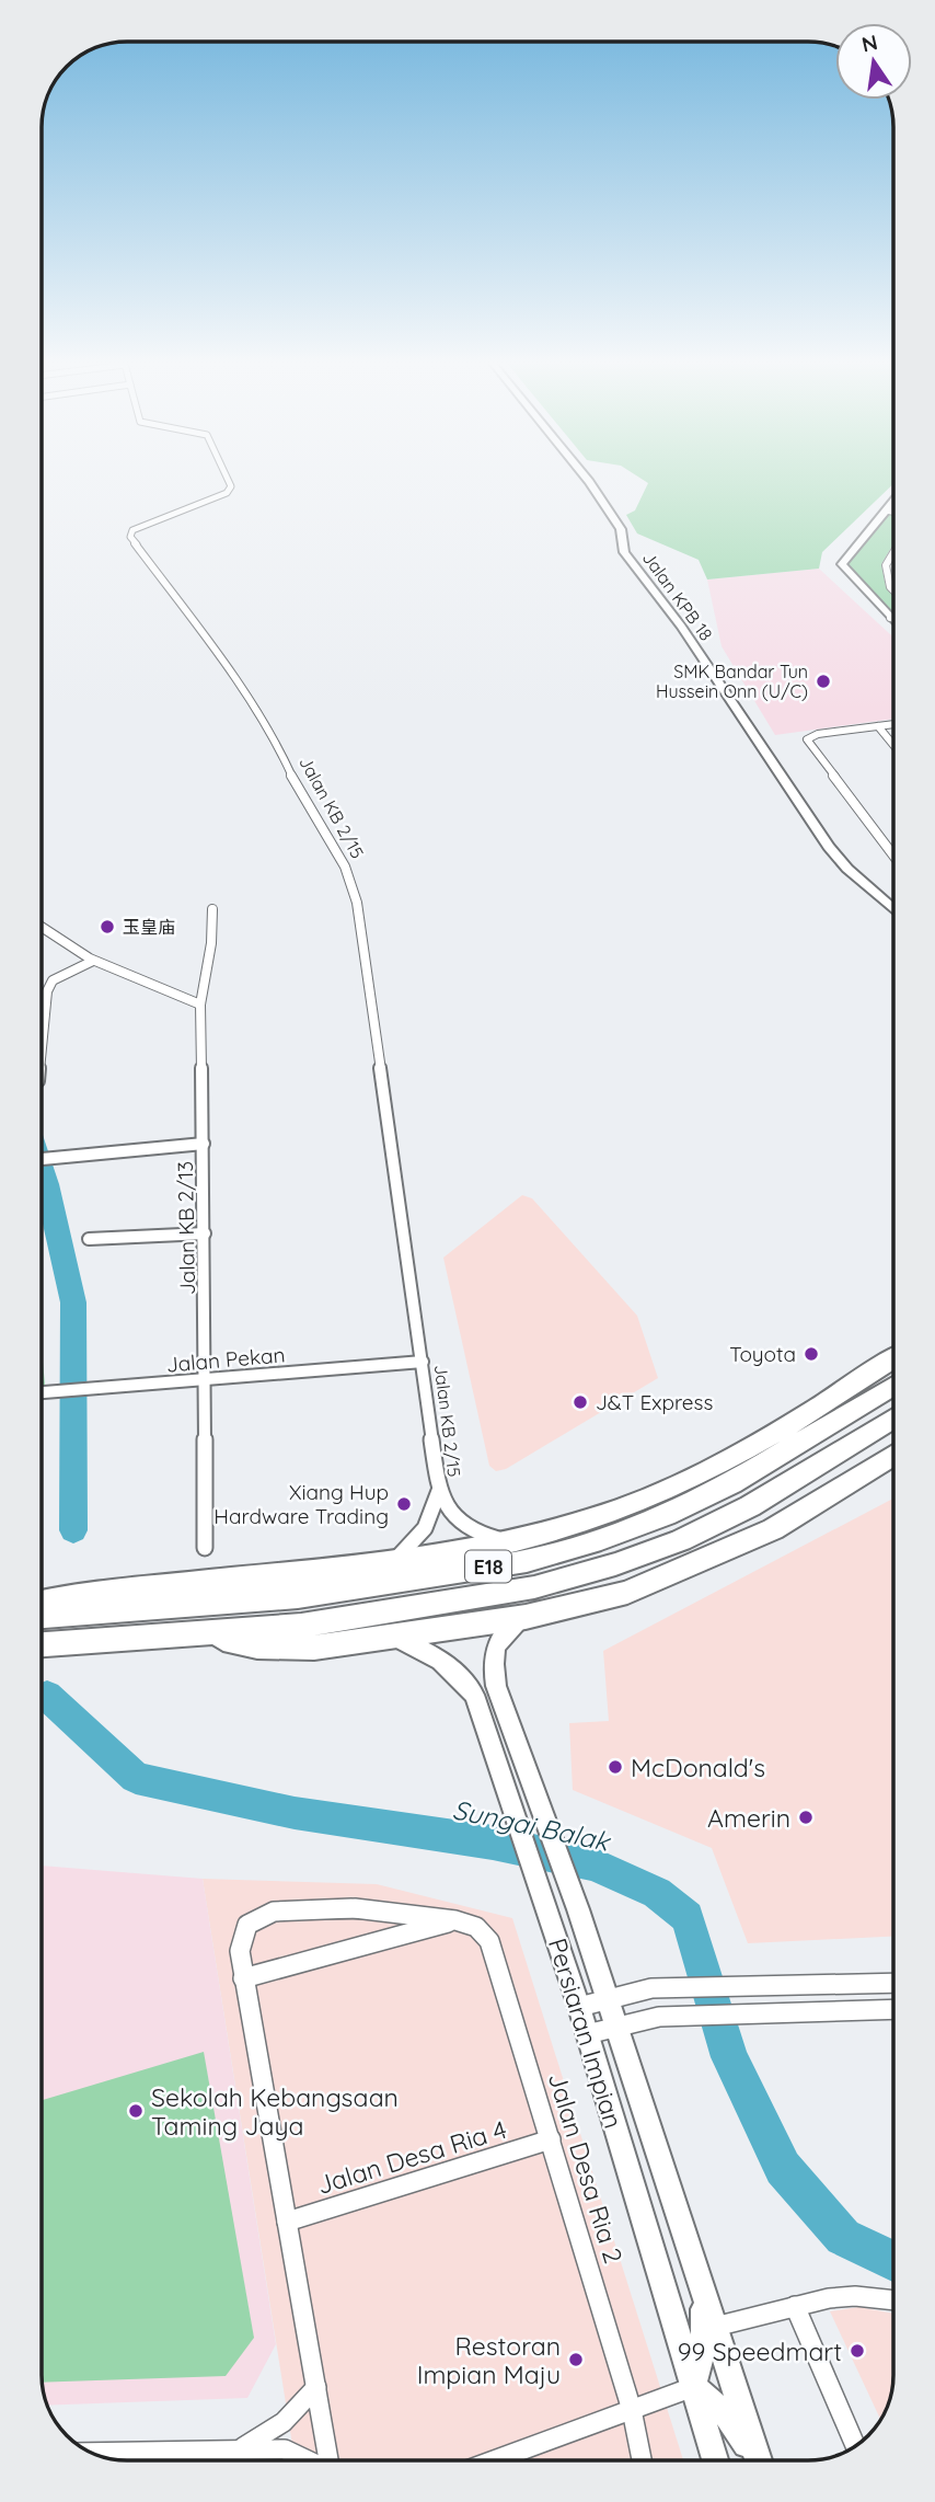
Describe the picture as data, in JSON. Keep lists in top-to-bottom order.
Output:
{
  "streets": {
    "highway": ["E18"],
    "street": [
      "Jalan KPB 18",
      "Jalan KB 2/15",
      "Jalan KB 2/13",
      "Jalan Pekan",
      "Persiaran Impian",
      "Jalan Desa Ria 4",
      "Jalan Desa Ria 2"
    ]
  },
  "crossings": [
    ["Jalan KB 2/15", "Jalan Pekan"],
    ["Jalan KB 2/13", "Jalan Pekan"],
    ["Jalan Desa Ria 4", "Jalan Desa Ria 2"]
  ],
  "water": ["Sungai Balak"],
  "places": [
    "SMK Bandar Tun Hussein Onn (U/C)",
    "玉皇庙",
    "Toyota",
    "J&T Express",
    "Xiang Hup Hardware Trading",
    "McDonald's",
    "Amerin",
    "Sekolah Kebangsaan Taming Jaya",
    "99 Speedmart",
    "Restoran Impian Maju"
  ],
  "north": "top"
}
